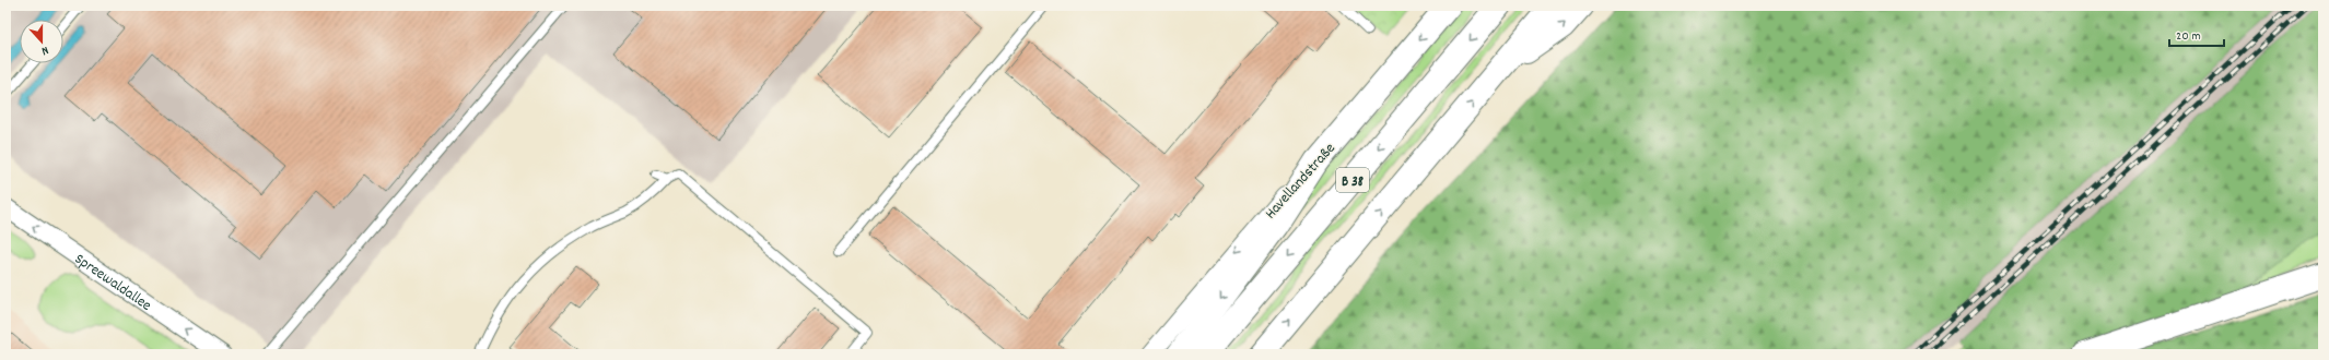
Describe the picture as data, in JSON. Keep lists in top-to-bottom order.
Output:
{
  "streets": {
    "main road": ["Havellandstraße", "B 38"],
    "street": ["Spreewaldallee"]
  },
  "one_way": ["Spreewaldallee"],
  "scale_bar": "20 m",
  "north": "bottom"
}
